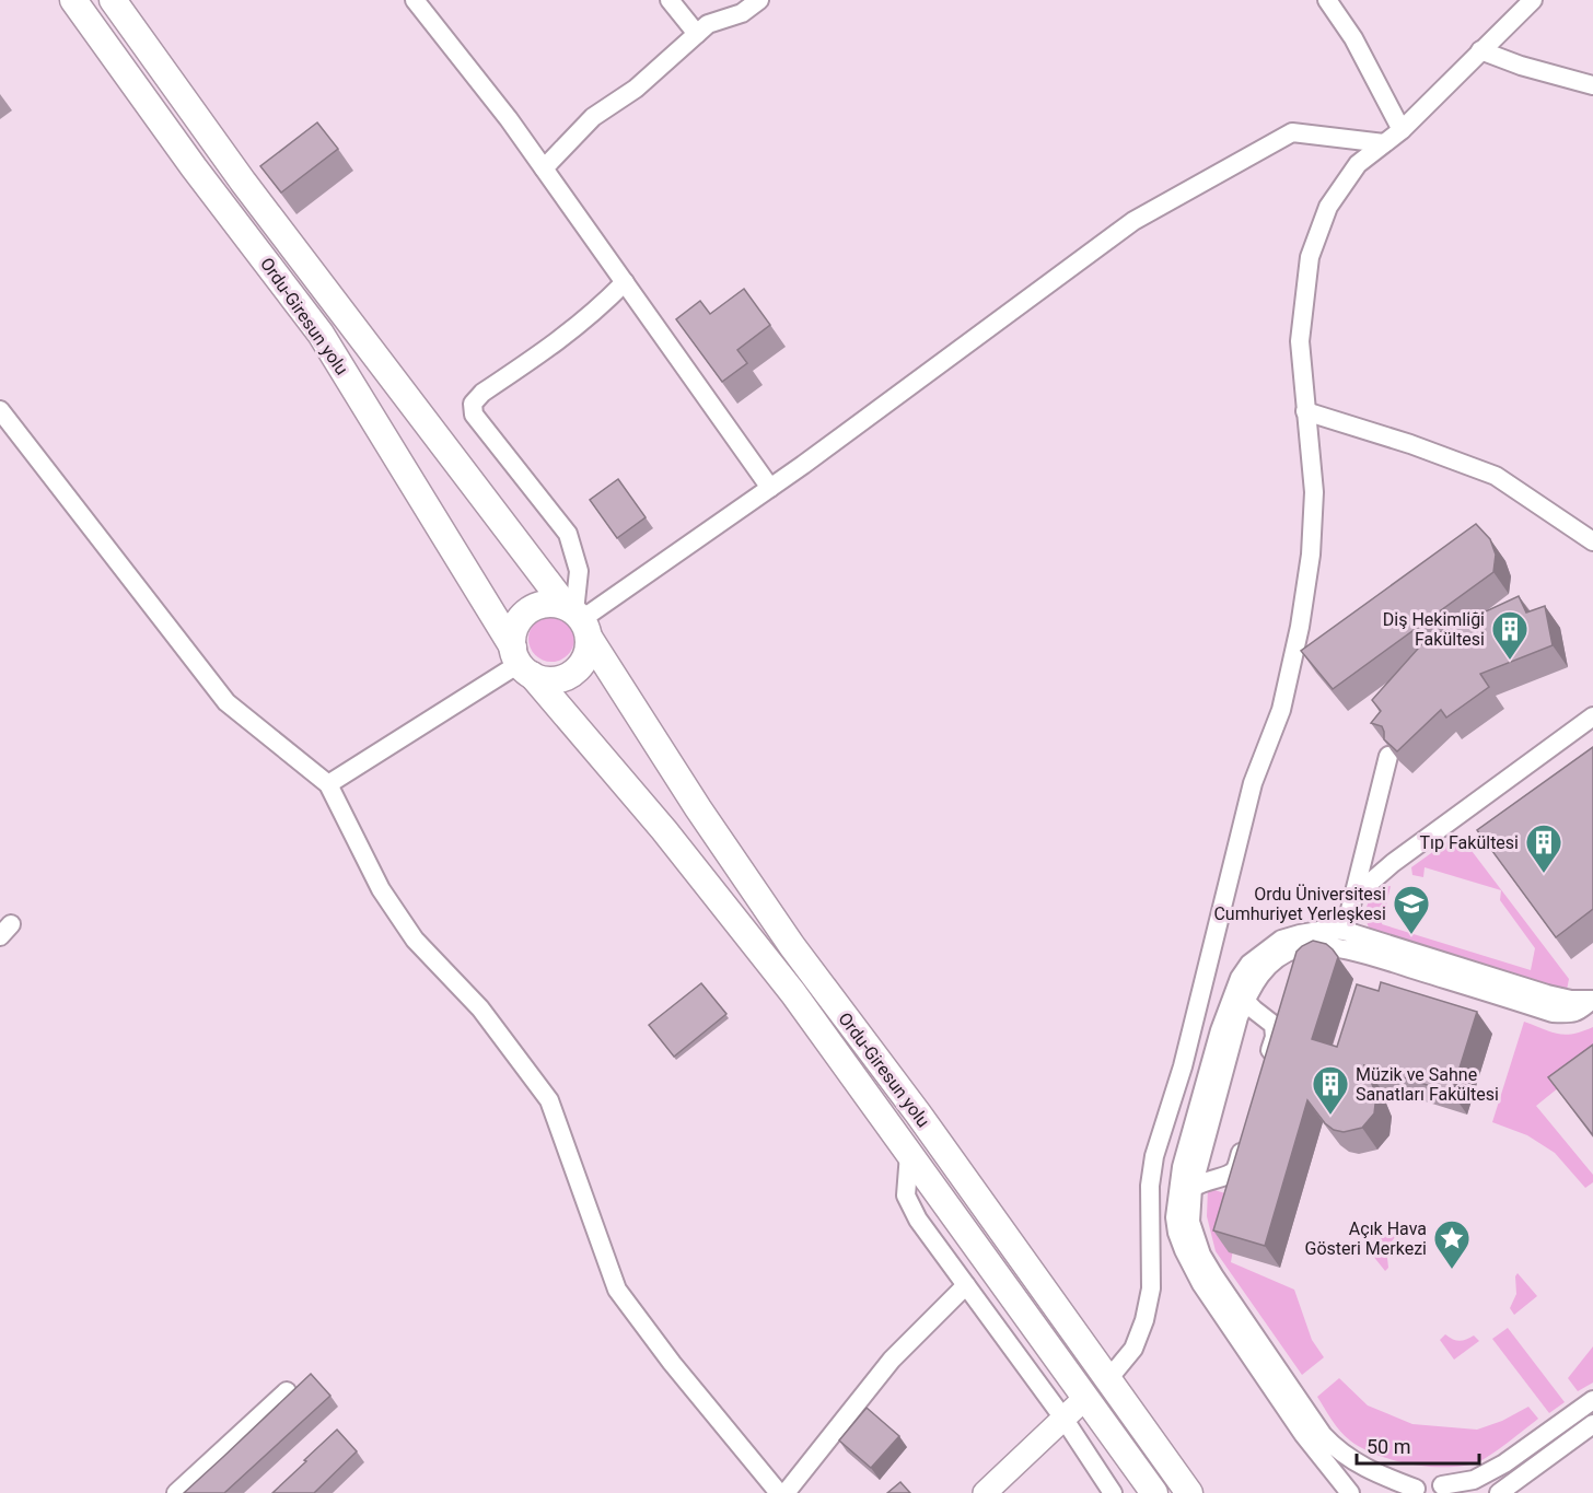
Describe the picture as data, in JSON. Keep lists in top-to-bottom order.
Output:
{
  "streets": {
    "highway": ["Ordu-Giresun yolu"]
  },
  "places": {
    "building": ["Diş Hekimliği Fakültesi", "Tıp Fakültesi", "Müzik ve Sahne Sanatları Fakültesi"],
    "school or university": ["Ordu Üniversitesi Cumhuriyet Yerleşkesi"],
    "place": ["Açık Hava Gösteri Merkezi"]
  },
  "scale_bar": "50 m"
}
